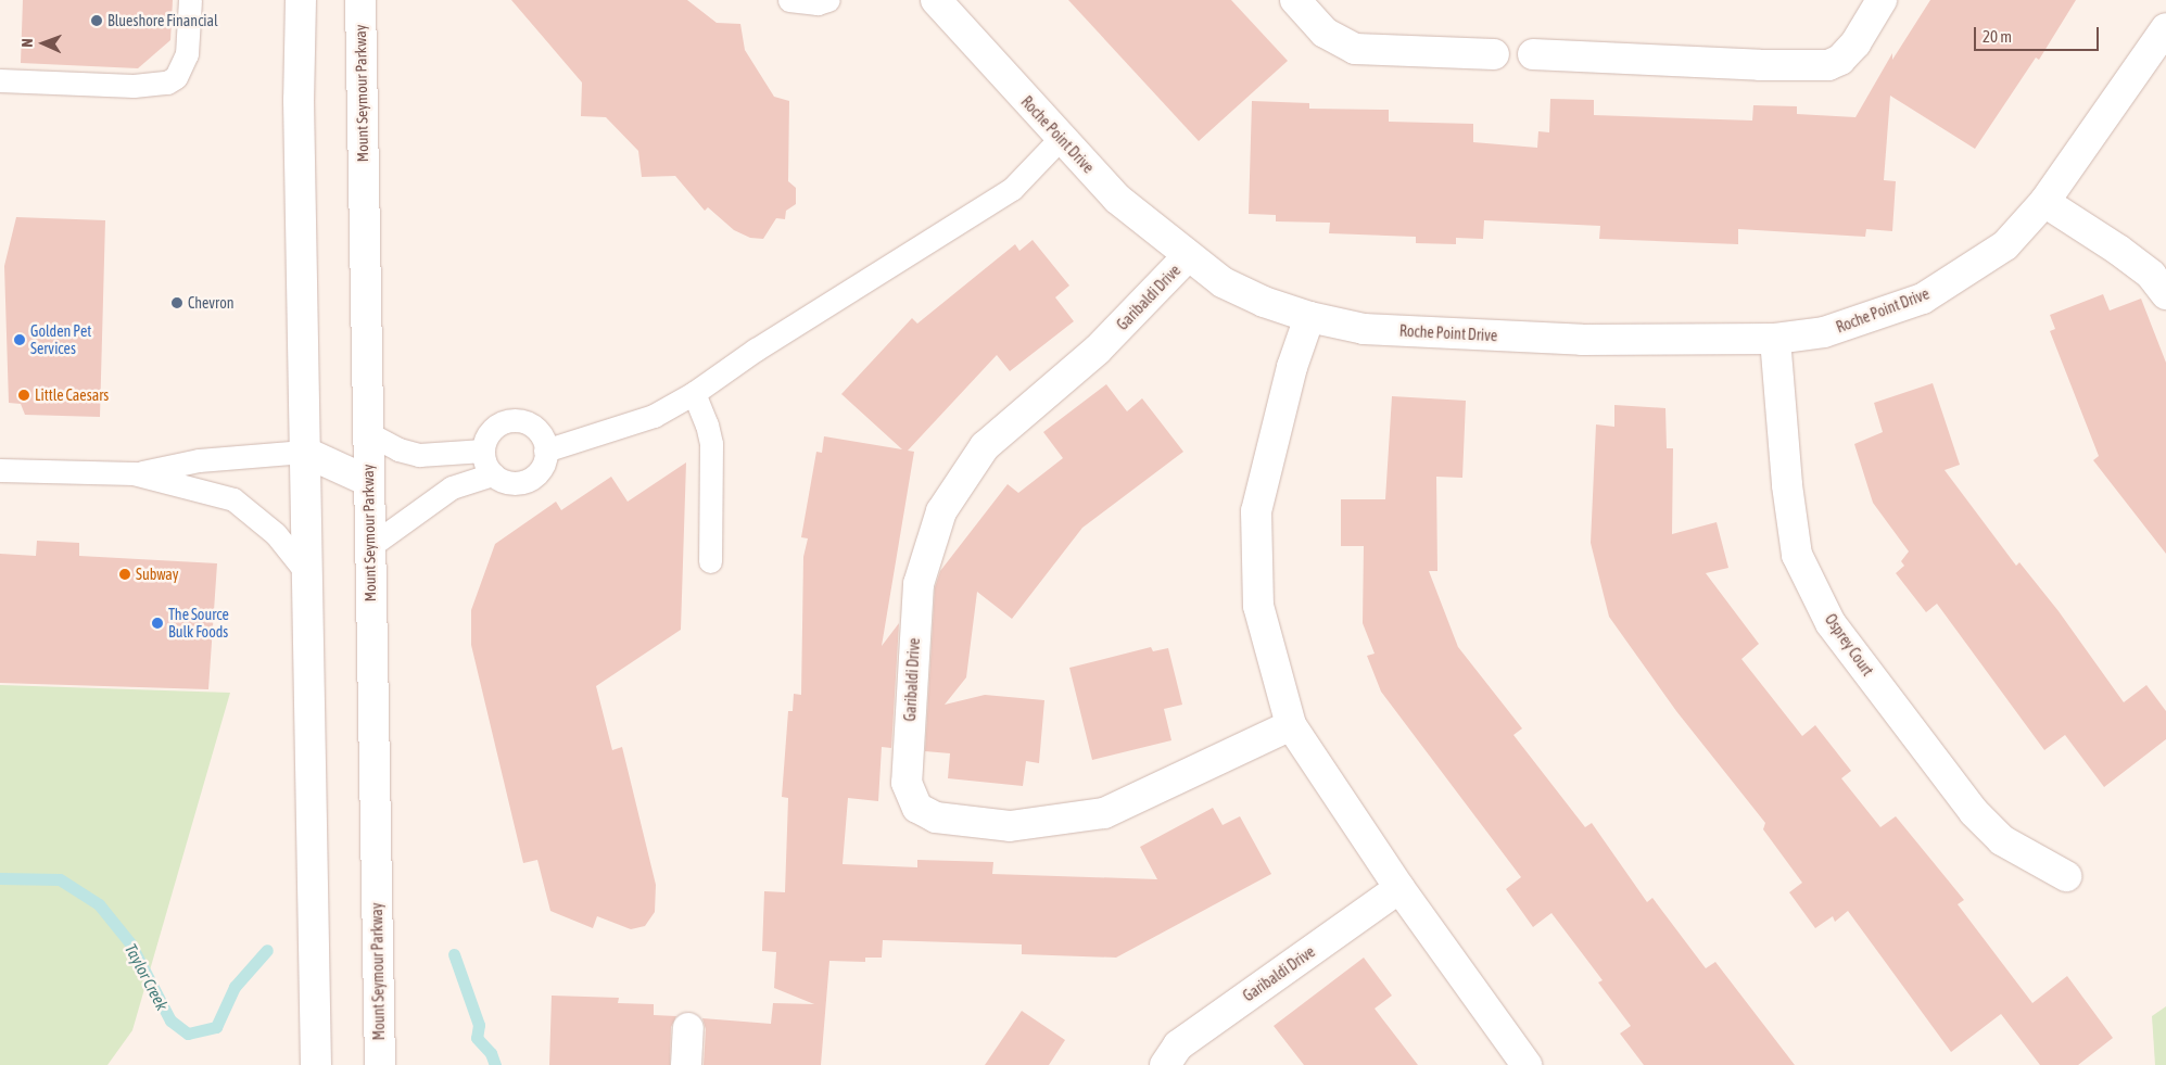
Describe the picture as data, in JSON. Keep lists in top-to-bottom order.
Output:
{
  "streets": {
    "street": [
      "Mount Seymour Parkway",
      "Roche Point Drive",
      "Garibaldi Drive",
      "Osprey Court"
    ]
  },
  "crossings": [
    ["Roche Point Drive", "Garibaldi Drive"],
    ["Roche Point Drive", "Osprey Court"]
  ],
  "water": ["Taylor Creek"],
  "places": [
    "Blueshore Financial",
    "Chevron",
    "Golden Pet Services",
    "Little Caesars",
    "Subway",
    "The Source Bulk Foods"
  ],
  "scale_bar": "20 m",
  "north": "left"
}
